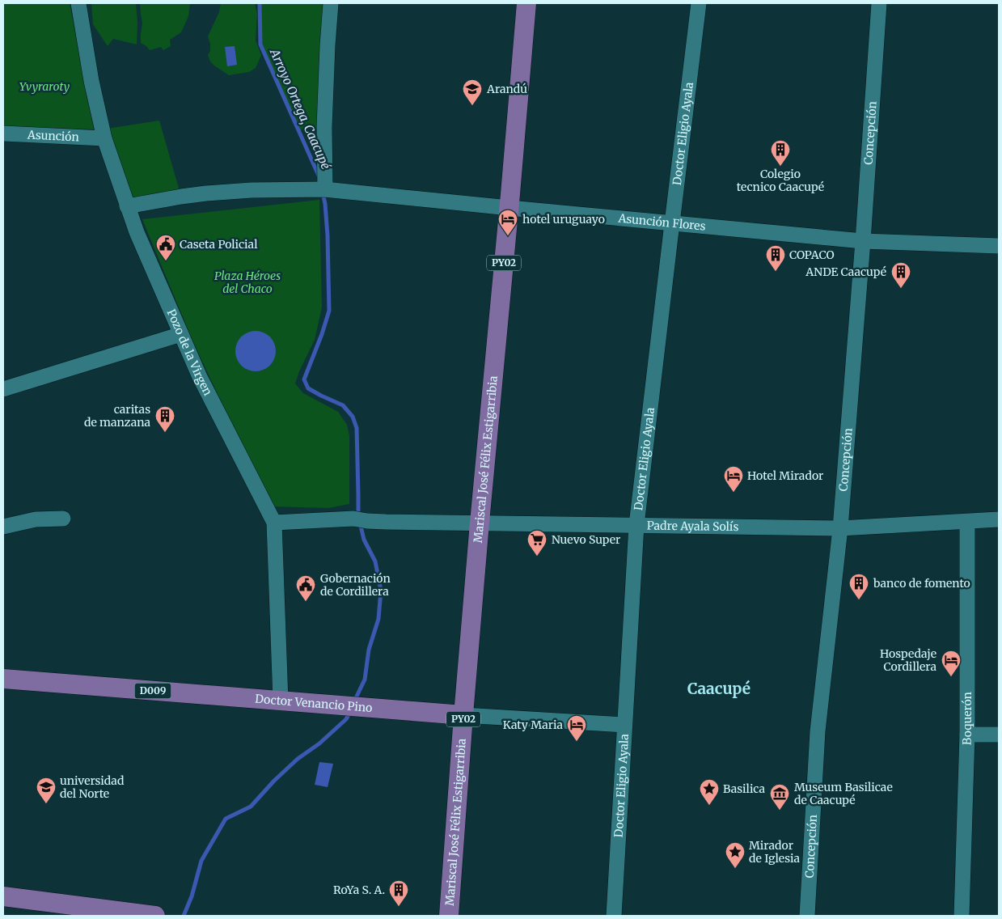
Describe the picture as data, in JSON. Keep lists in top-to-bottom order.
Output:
{
  "streets": {
    "main road": [
      "PY02",
      "Mariscal José Félix Estigarribia",
      "D009",
      "Doctor Venancio Pino"
    ],
    "street": [
      "Concepción",
      "Doctor Eligio Ayala",
      "Asunción",
      "Asunción Flores",
      "Pozo de la Virgen",
      "Padre Ayala Solís",
      "Boquerón"
    ]
  },
  "crossings": [
    ["Concepción", "Asunción Flores"],
    ["Concepción", "Padre Ayala Solís"],
    ["Doctor Eligio Ayala", "Asunción Flores"],
    ["Doctor Eligio Ayala", "Padre Ayala Solís"],
    ["Doctor Eligio Ayala", "Doctor Venancio Pino"],
    ["Asunción", "Pozo de la Virgen"],
    ["Asunción Flores", "Pozo de la Virgen"],
    ["Asunción Flores", "Mariscal José Félix Estigarribia"],
    ["Pozo de la Virgen", "Padre Ayala Solís"],
    ["Pozo de la Virgen", "Doctor Venancio Pino"],
    ["Mariscal José Félix Estigarribia", "Padre Ayala Solís"],
    ["Mariscal José Félix Estigarribia", "Doctor Venancio Pino"],
    ["Padre Ayala Solís", "Boquerón"]
  ],
  "districts": ["Caacupé"],
  "water": ["Arroyo Ortega, Caacupé"],
  "parks": ["Yvyraroty", "Plaza Héroes del Chaco"],
  "places": {
    "school or university": ["Arandú", "universidad del Norte"],
    "building": [
      "Colegio tecnico Caacupé",
      "COPACO",
      "ANDE Caacupé",
      "caritas de manzana",
      "banco de fomento",
      "RoYa S. A."
    ],
    "hotel": [
      "hotel uruguayo",
      "Hotel Mirador",
      "Hospedaje Cordillera",
      "Katy Maria"
    ],
    "public building": ["Caseta Policial", "Gobernación de Cordillera"],
    "supermarket": ["Nuevo Super"],
    "place": ["Basilica", "Mirador de Iglesia"],
    "museum": ["Museum Basilicae de Caacupé"]
  }
}
